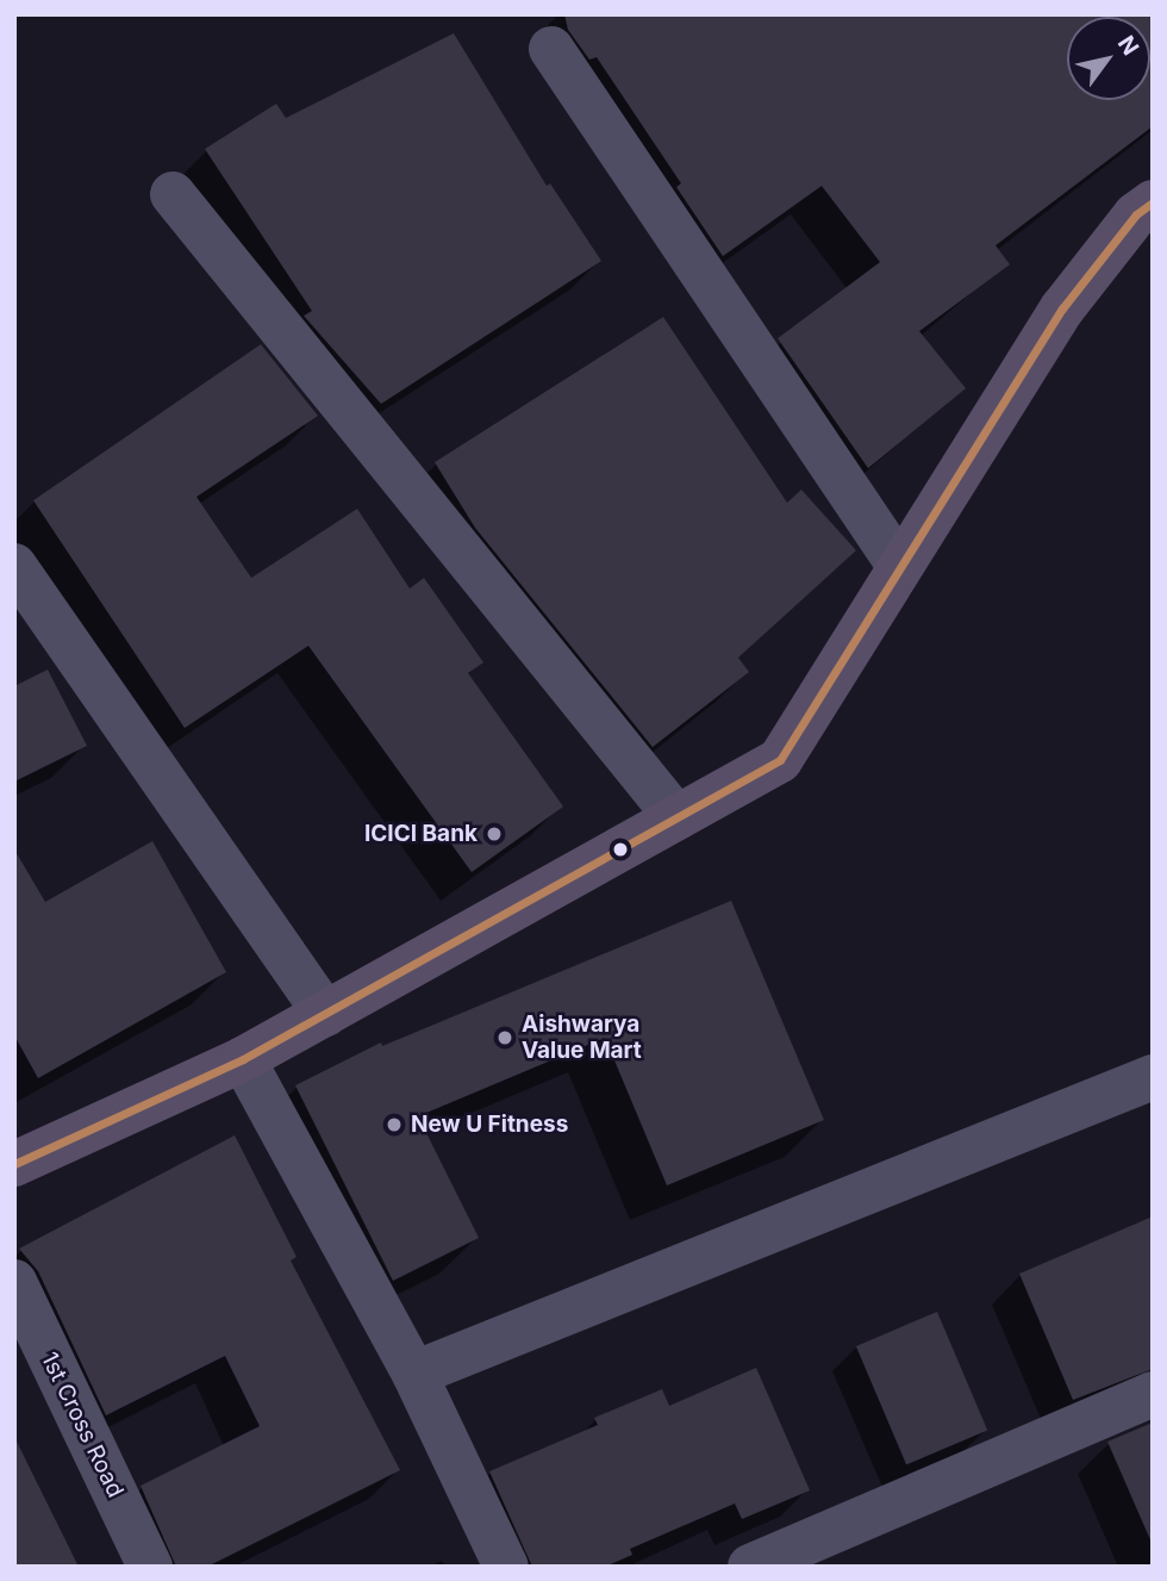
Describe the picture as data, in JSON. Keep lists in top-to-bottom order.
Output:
{
  "streets": {
    "street": ["1st Cross Road"]
  },
  "places": ["ICICI Bank", "Aishwarya Value Mart", "New U Fitness"],
  "north": "top right"
}
